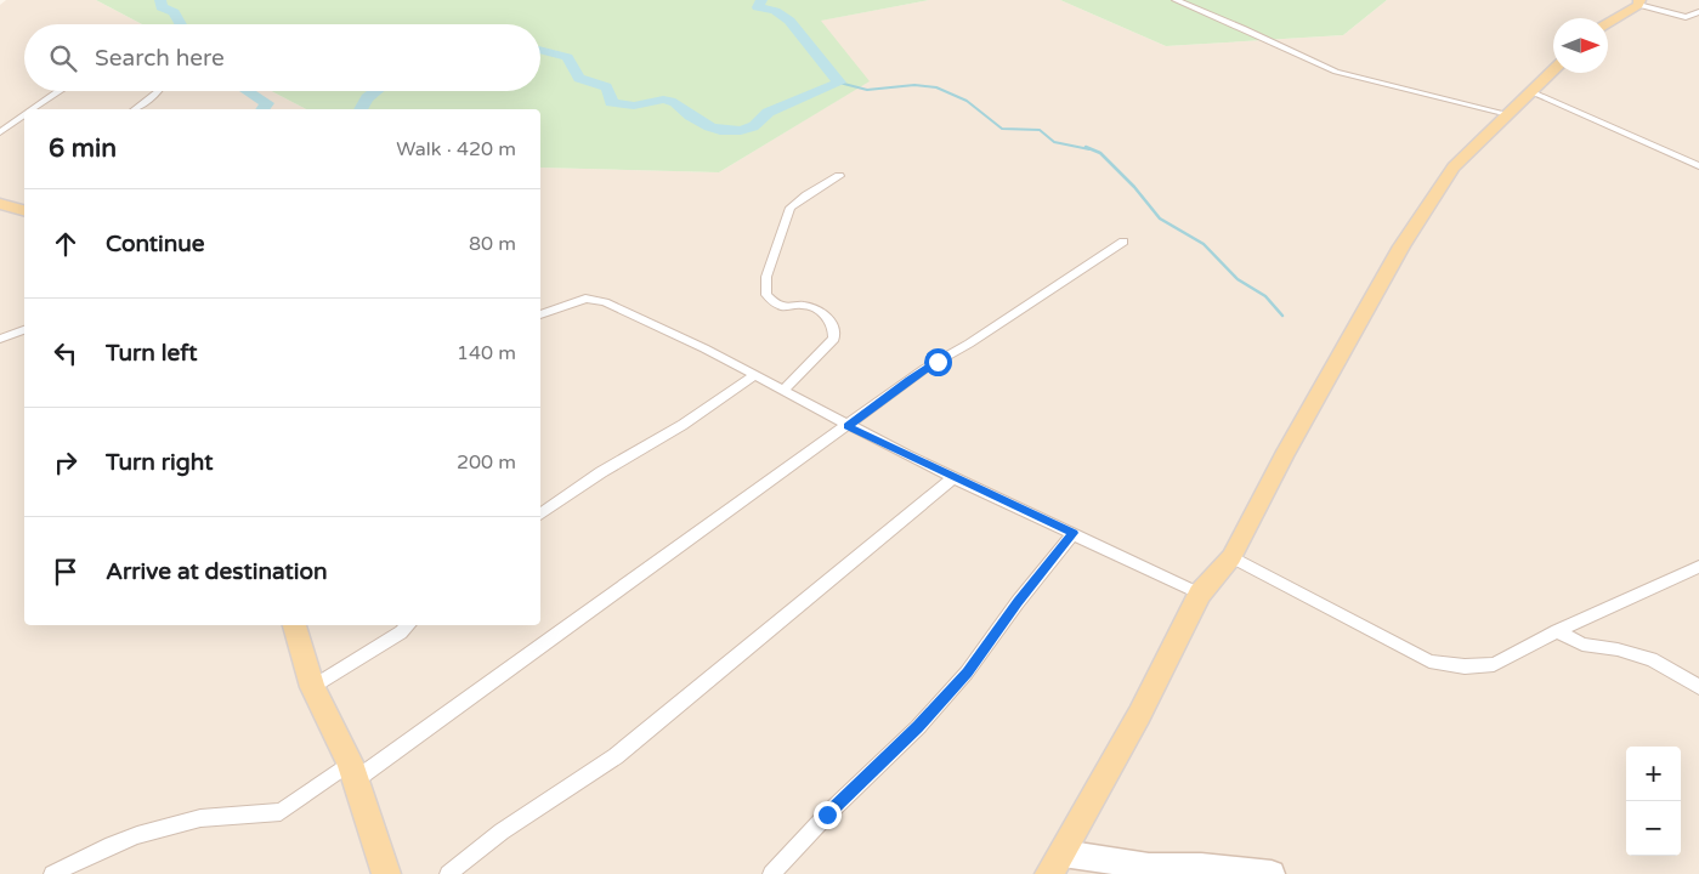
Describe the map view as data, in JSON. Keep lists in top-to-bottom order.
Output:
{
  "north": "right",
  "page": {
    "search": "Search here",
    "heading": ["6 min", "Walk · 420 m"],
    "list": [
      ["Continue", "80 m"],
      ["Turn left", "140 m"],
      ["Turn right", "200 m"],
      "Arrive at destination"
    ],
    "map_buttons": ["+", "−"]
  }
}
